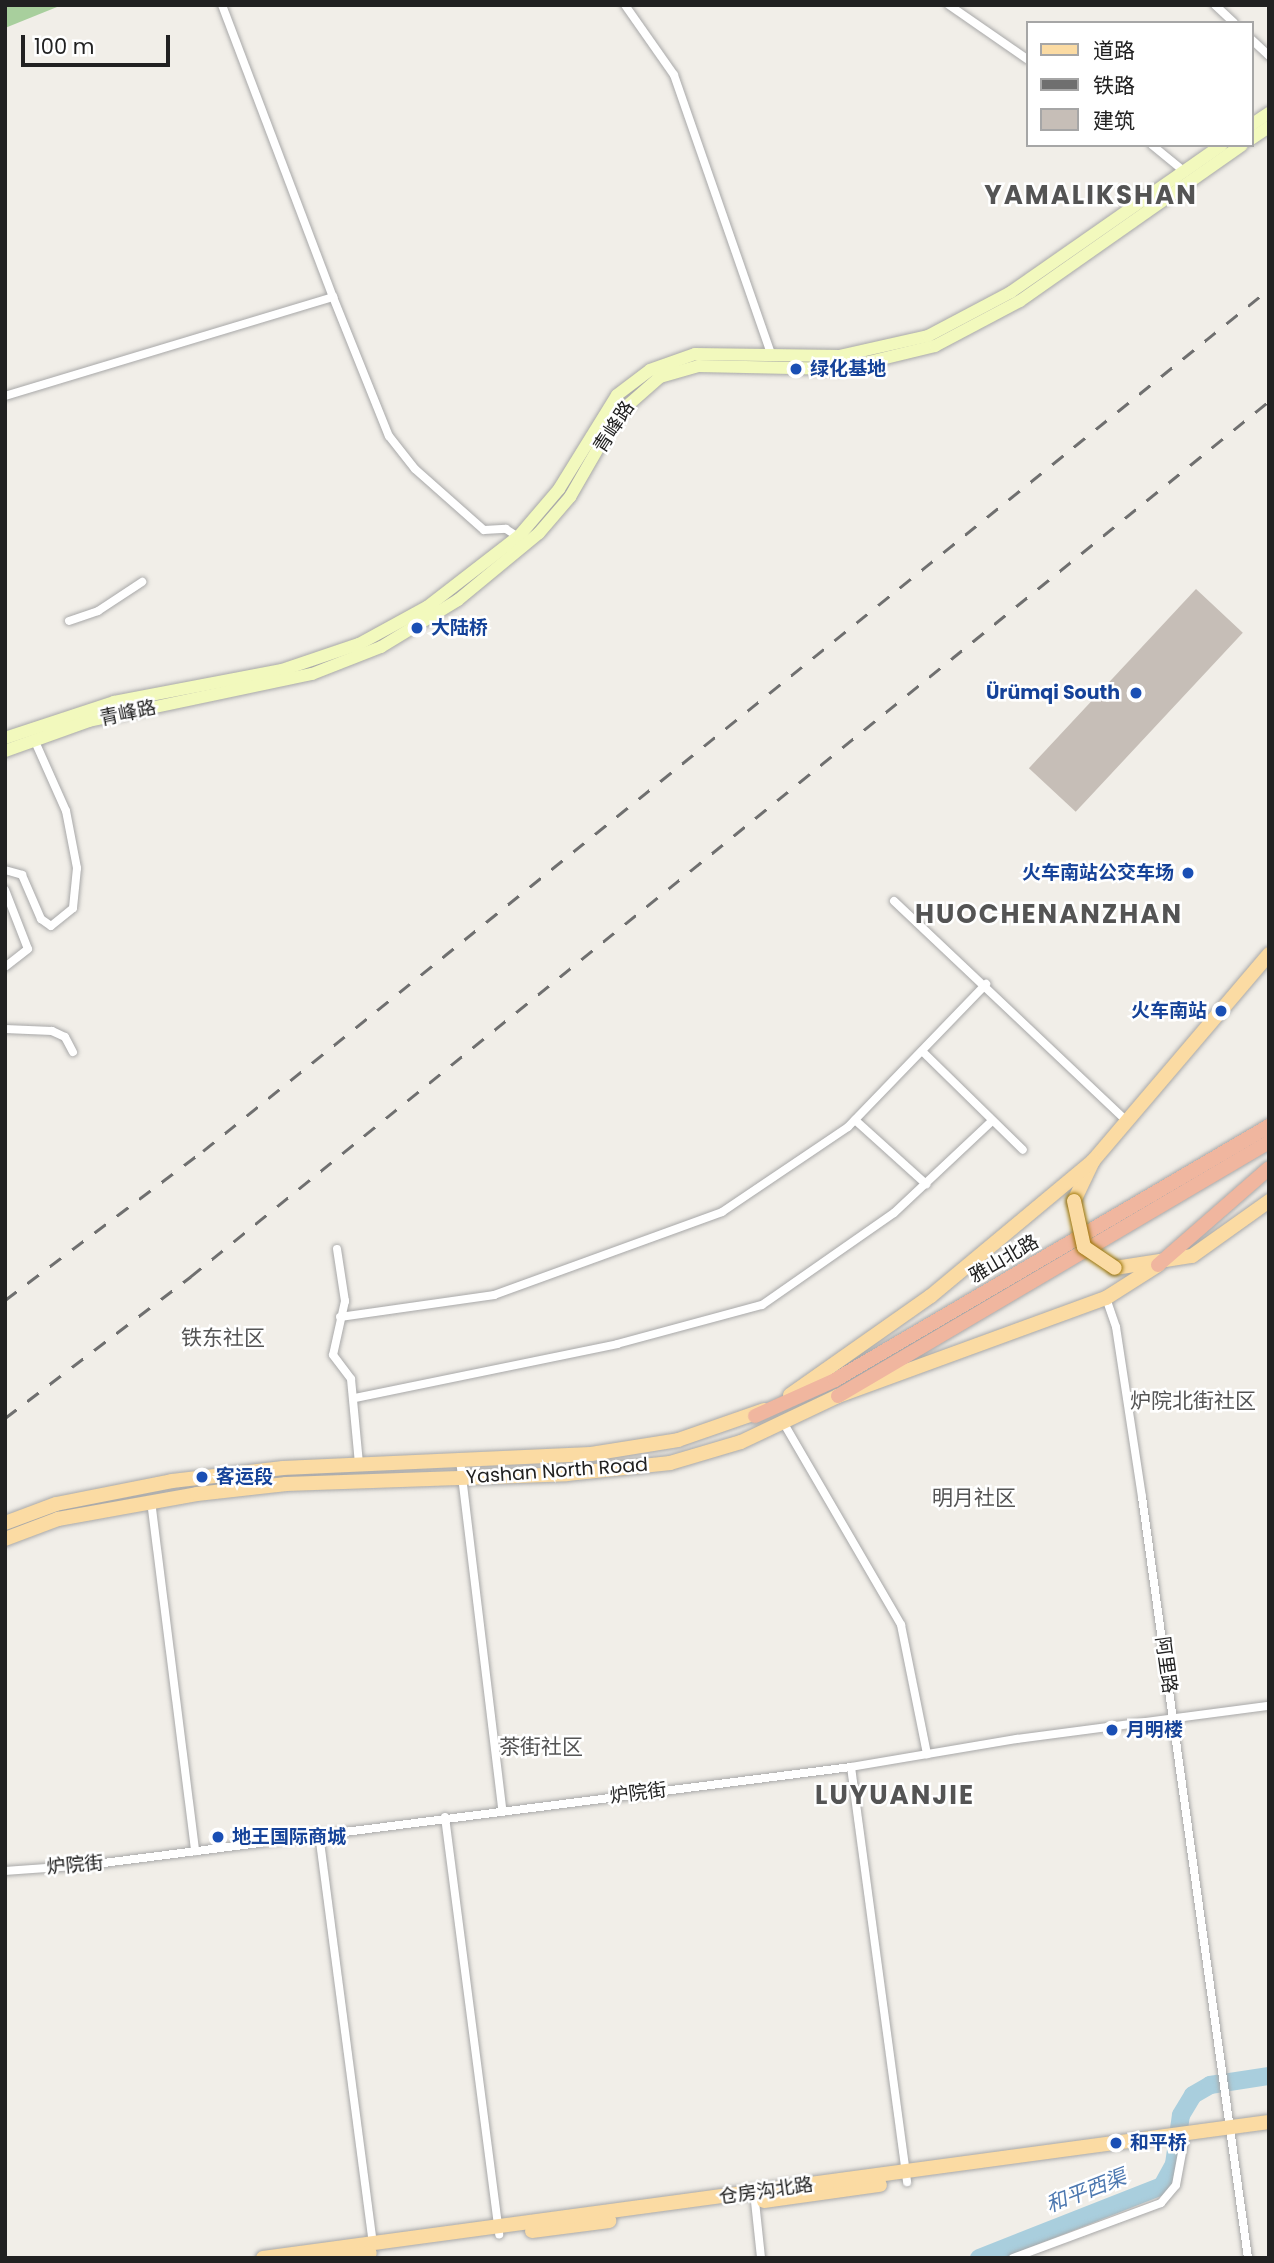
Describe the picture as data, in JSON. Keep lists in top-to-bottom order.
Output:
{
  "streets": {
    "highway": ["雅山北路"],
    "main road": ["青峰路", "Yashan North Road", "仓房沟北路"],
    "street": ["阿里路", "炉院街"]
  },
  "crossings": [
    ["雅山北路", "Yashan North Road"],
    ["Yashan North Road", "阿里路"],
    ["阿里路", "炉院街"],
    ["阿里路", "仓房沟北路"]
  ],
  "districts": [
    "YAMALIKSHAN",
    "HUOCHENANZHAN",
    "铁东社区",
    "炉院北街社区",
    "明月社区",
    "茶街社区",
    "LUYUANJIE"
  ],
  "water": ["和平西渠"],
  "places": [
    "绿化基地",
    "大陆桥",
    "Ürümqi South",
    "火车南站公交车场",
    "火车南站",
    "客运段",
    "月明楼",
    "地王国际商城",
    "和平桥"
  ],
  "legend": ["道路", "铁路", "建筑"],
  "scale_bar": "100 m"
}
